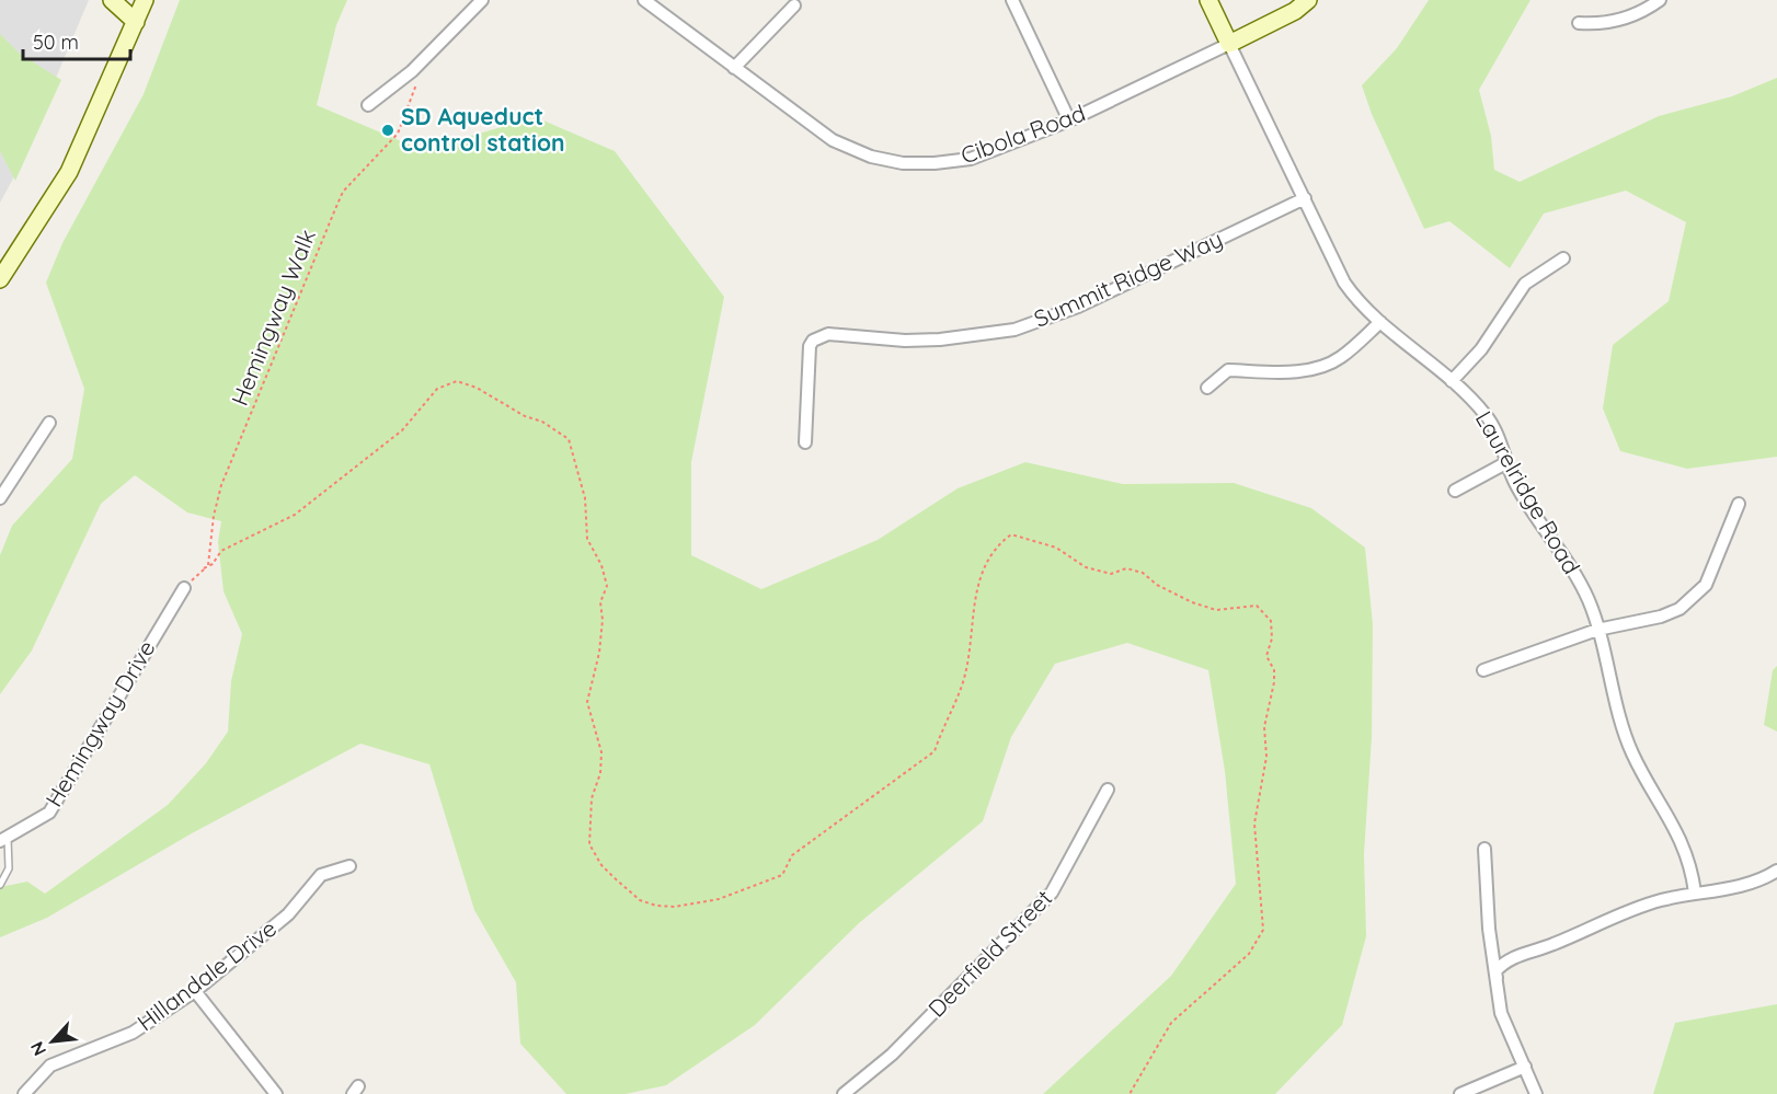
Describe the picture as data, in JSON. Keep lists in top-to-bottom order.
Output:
{
  "streets": {
    "main road": ["Cibola Road", "Laurelridge Road"],
    "street": [
      "Summit Ridge Way",
      "Hemingway Drive",
      "Deerfield Street",
      "Hillandale Drive"
    ],
    "path": ["Hemingway Walk"]
  },
  "crossings": [
    ["Cibola Road", "Laurelridge Road"],
    ["Summit Ridge Way", "Laurelridge Road"],
    ["Hemingway Walk", "Hemingway Drive"]
  ],
  "places": ["SD Aqueduct control station"],
  "scale_bar": "50 m",
  "north": "bottom left"
}
